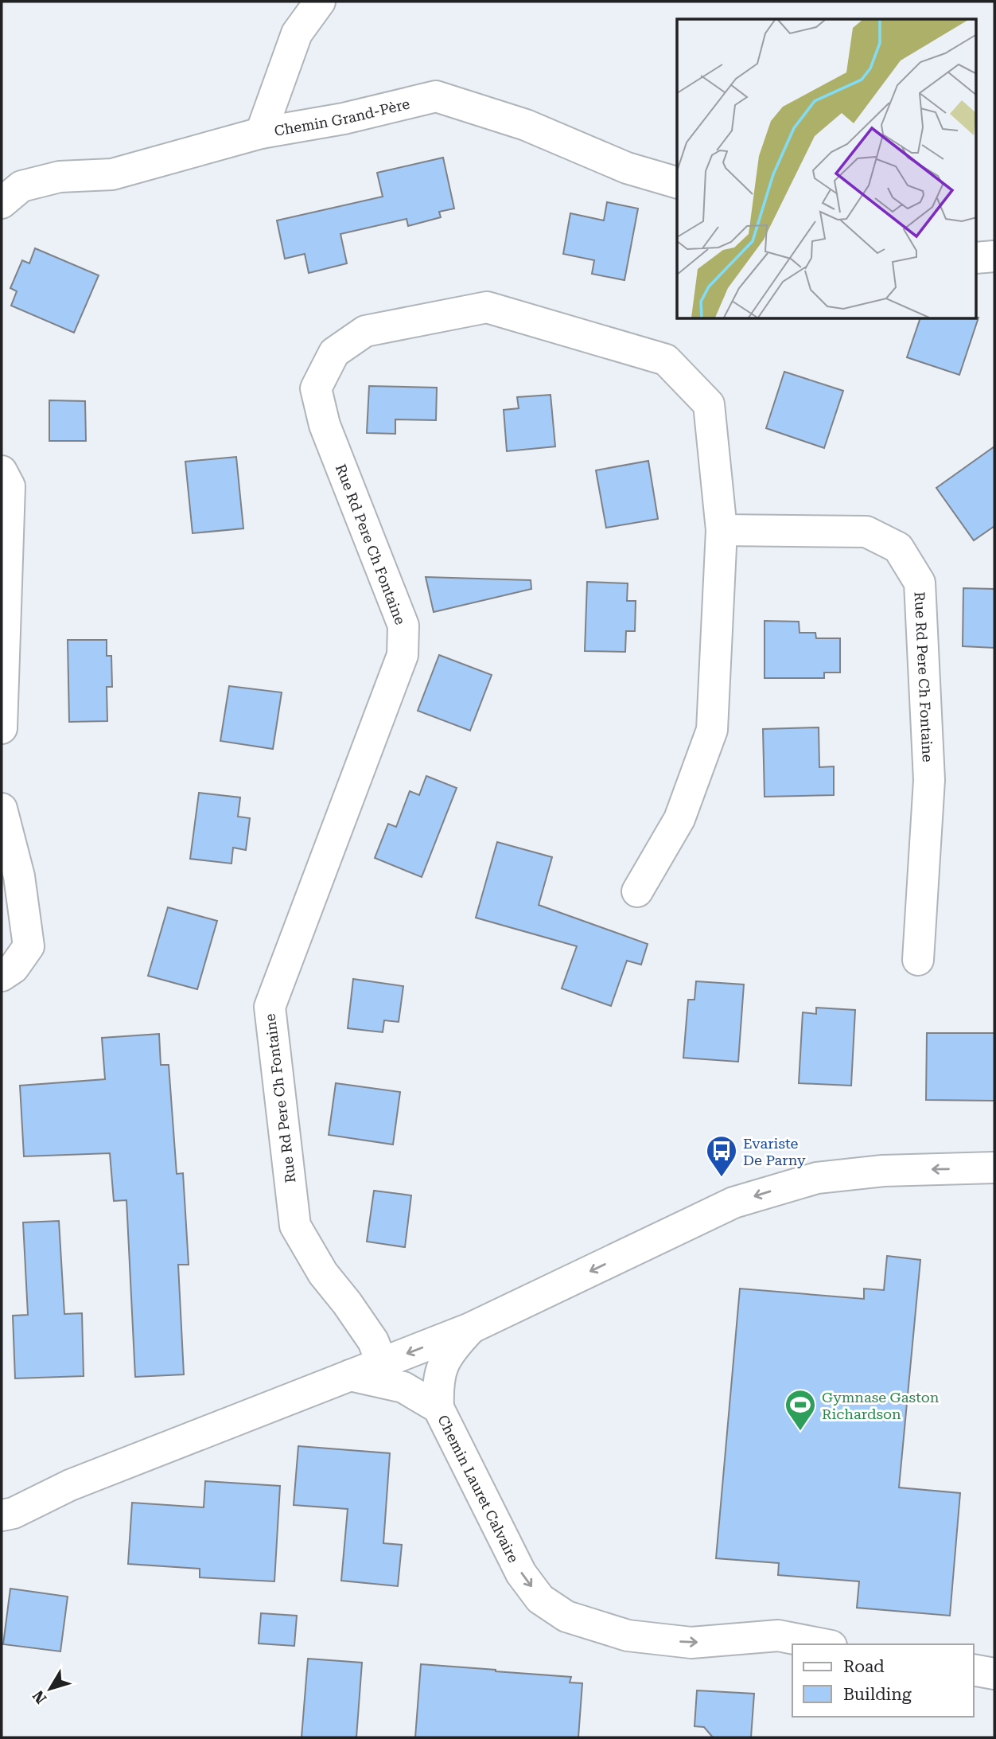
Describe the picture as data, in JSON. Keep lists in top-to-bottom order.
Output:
{
  "streets": {
    "street": ["Chemin Grand-Père", "Rue Rd Pere Ch Fontaine", "Chemin Lauret Calvaire"]
  },
  "one_way": ["Chemin Lauret Calvaire"],
  "places": {
    "bus stop": ["Evariste De Parny"],
    "sports": ["Gymnase Gaston Richardson"]
  },
  "legend": ["Road", "Building"],
  "north": "bottom left"
}
